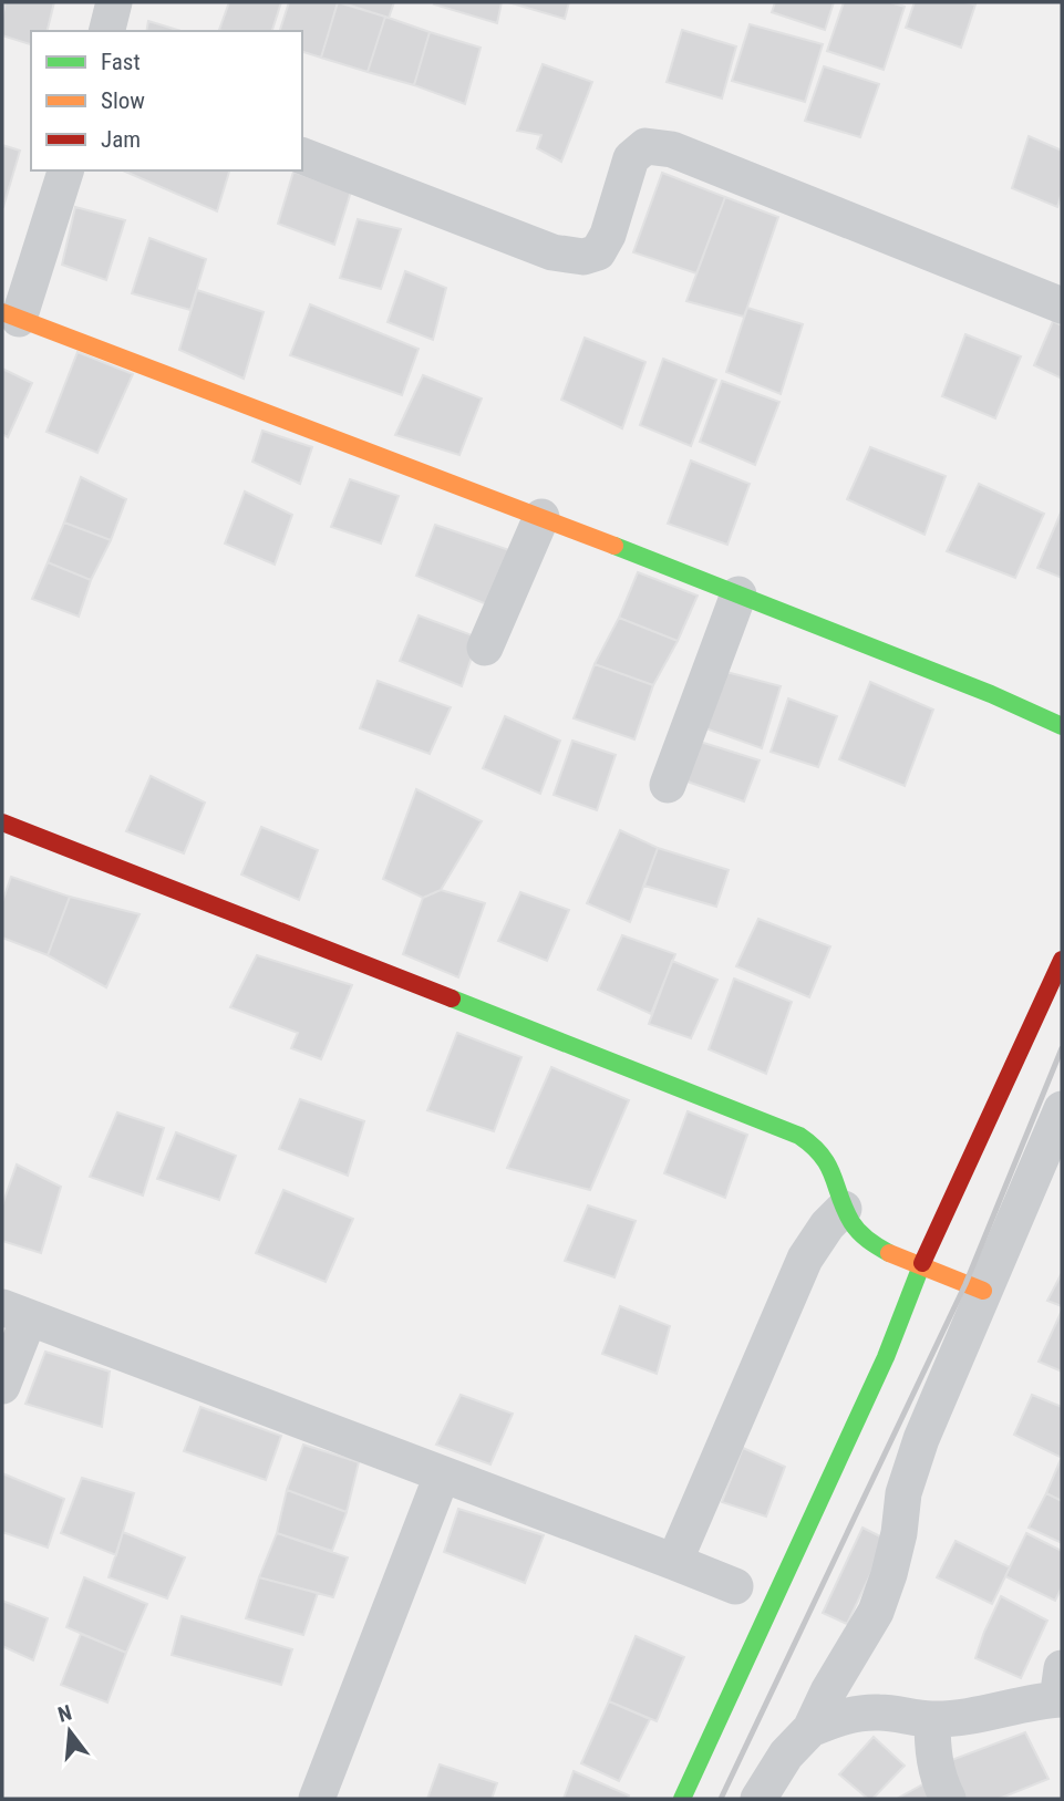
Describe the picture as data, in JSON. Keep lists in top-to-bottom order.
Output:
{
  "legend": ["Fast", "Slow", "Jam"],
  "north": "top"
}
